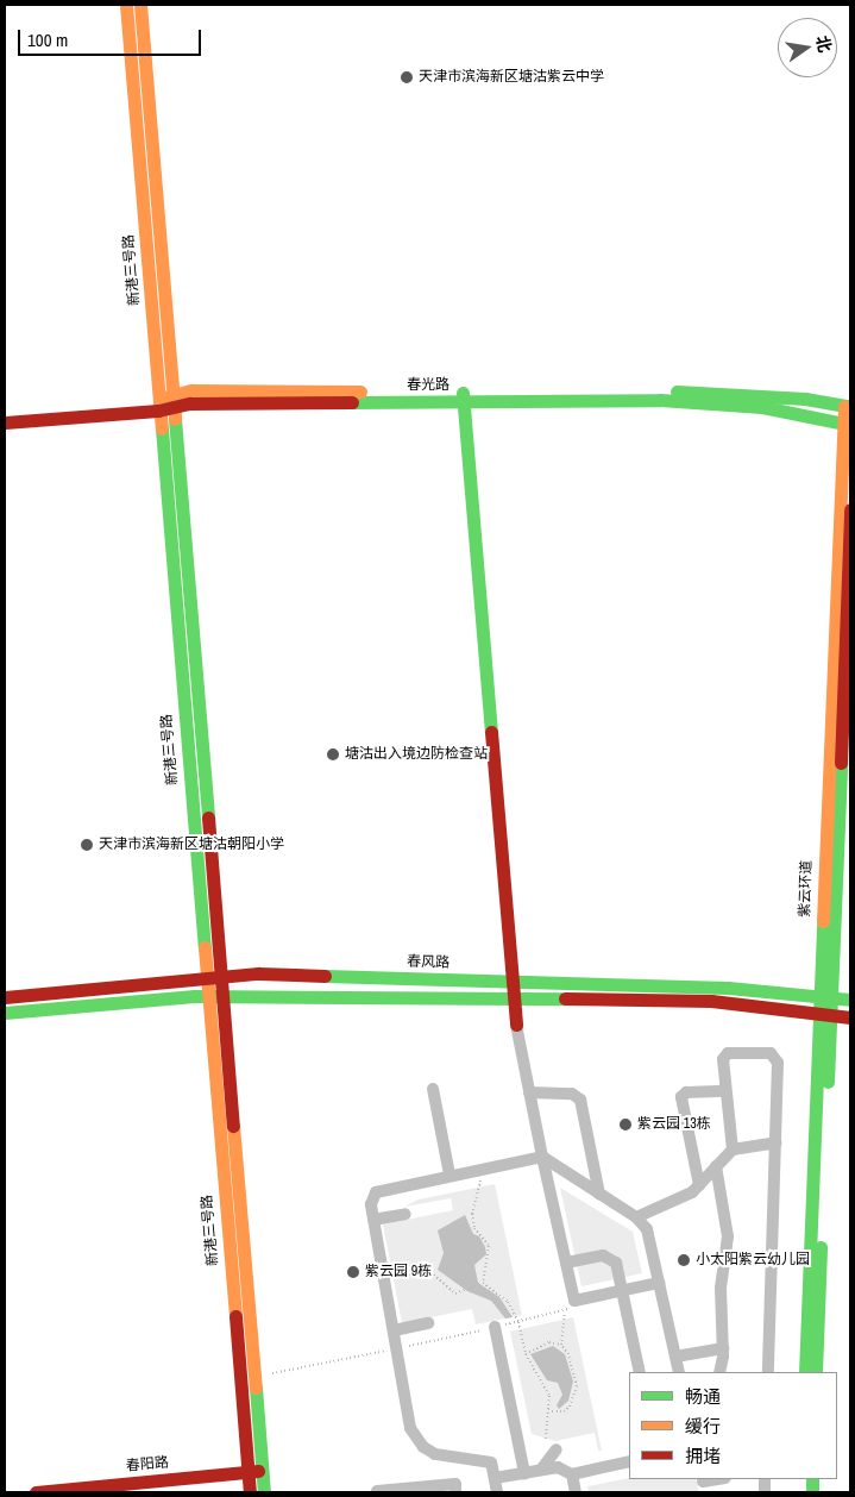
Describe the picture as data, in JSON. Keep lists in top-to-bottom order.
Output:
{
  "streets": {
    "main road": [
      "新港三号路",
      "春光路",
      "紫云环道",
      "春风路",
      "春阳路"
    ]
  },
  "crossings": [
    ["新港三号路", "春光路"],
    ["新港三号路", "春风路"],
    ["新港三号路", "春阳路"],
    ["春光路", "紫云环道"],
    ["紫云环道", "春风路"]
  ],
  "places": [
    "天津市滨海新区塘沽紫云中学",
    "塘沽出入境边防检查站",
    "天津市滨海新区塘沽朝阳小学",
    "紫云园 13栋",
    "小太阳紫云幼儿园",
    "紫云园 9栋"
  ],
  "legend": ["畅通", "缓行", "拥堵"],
  "scale_bar": "100 m",
  "north": "right"
}
